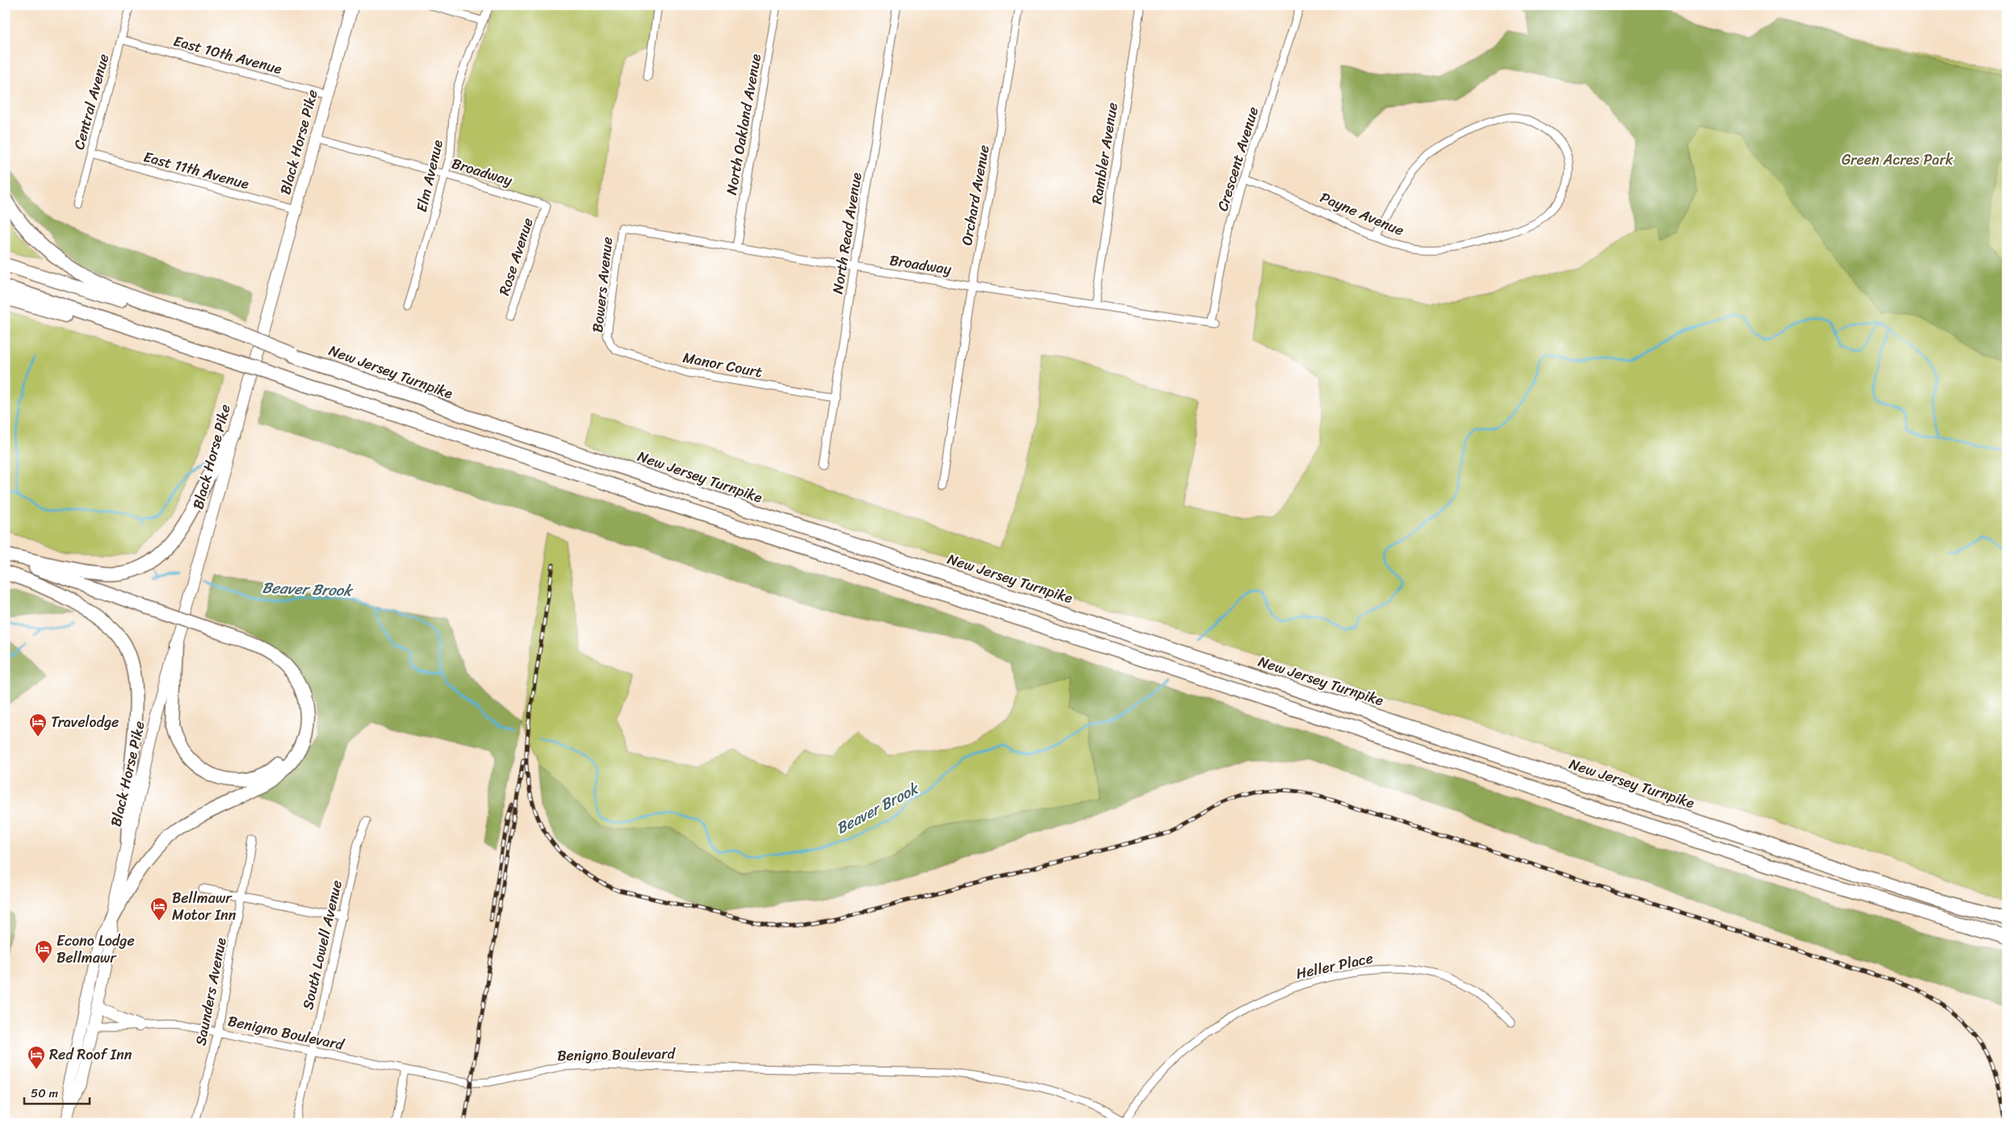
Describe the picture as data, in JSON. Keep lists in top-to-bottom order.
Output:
{
  "streets": {
    "highway": ["New Jersey Turnpike"],
    "main road": ["Black Horse Pike"],
    "street": [
      "East 10th Avenue",
      "Central Avenue",
      "North Oakland Avenue",
      "Rambler Avenue",
      "Crescent Avenue",
      "East 11th Avenue",
      "Broadway",
      "Elm Avenue",
      "Orchard Avenue",
      "Payne Avenue",
      "North Read Avenue",
      "Rose Avenue",
      "Bowers Avenue",
      "Manor Court",
      "South Lowell Avenue",
      "Heller Place",
      "Saunders Avenue",
      "Benigno Boulevard"
    ]
  },
  "crossings": [
    ["East 10th Avenue", "Central Avenue"],
    ["East 10th Avenue", "Black Horse Pike"],
    ["Central Avenue", "East 11th Avenue"],
    ["North Oakland Avenue", "Broadway"],
    ["Black Horse Pike", "East 11th Avenue"],
    ["Black Horse Pike", "Broadway"],
    ["Black Horse Pike", "Benigno Boulevard"],
    ["Rambler Avenue", "Broadway"],
    ["Crescent Avenue", "Broadway"],
    ["Crescent Avenue", "Payne Avenue"],
    ["Broadway", "Elm Avenue"],
    ["Broadway", "Orchard Avenue"],
    ["Broadway", "North Read Avenue"],
    ["Broadway", "Rose Avenue"],
    ["Broadway", "Bowers Avenue"],
    ["North Read Avenue", "Manor Court"],
    ["Bowers Avenue", "Manor Court"],
    ["South Lowell Avenue", "Benigno Boulevard"],
    ["Heller Place", "Benigno Boulevard"],
    ["Saunders Avenue", "Benigno Boulevard"]
  ],
  "water": ["Beaver Brook"],
  "parks": ["Green Acres Park"],
  "places": {
    "hotel": [
      "Travelodge",
      "Bellmawr Motor Inn",
      "Econo Lodge Bellmawr",
      "Red Roof Inn"
    ]
  },
  "scale_bar": "50 m"
}
